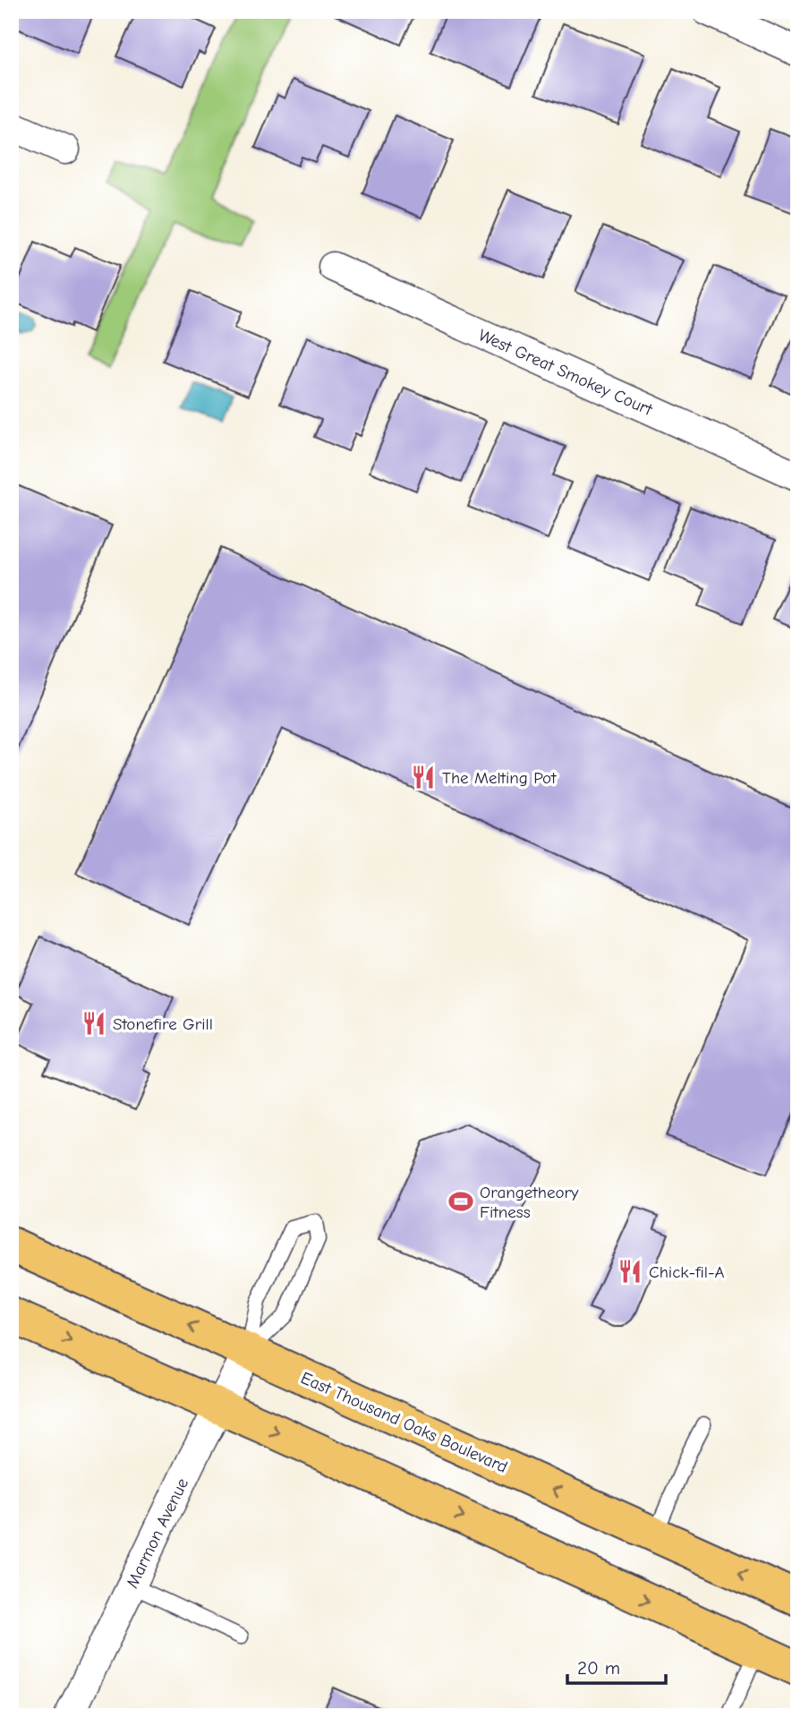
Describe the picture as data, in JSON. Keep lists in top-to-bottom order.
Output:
{
  "streets": {
    "main road": ["East Thousand Oaks Boulevard"],
    "street": ["West Great Smokey Court", "Marmon Avenue"]
  },
  "crossings": [
    ["East Thousand Oaks Boulevard", "Marmon Avenue"]
  ],
  "places": {
    "restaurant": ["The Melting Pot", "Stonefire Grill", "Chick-fil-A"],
    "sports": ["Orangetheory Fitness"]
  },
  "scale_bar": "20 m"
}
